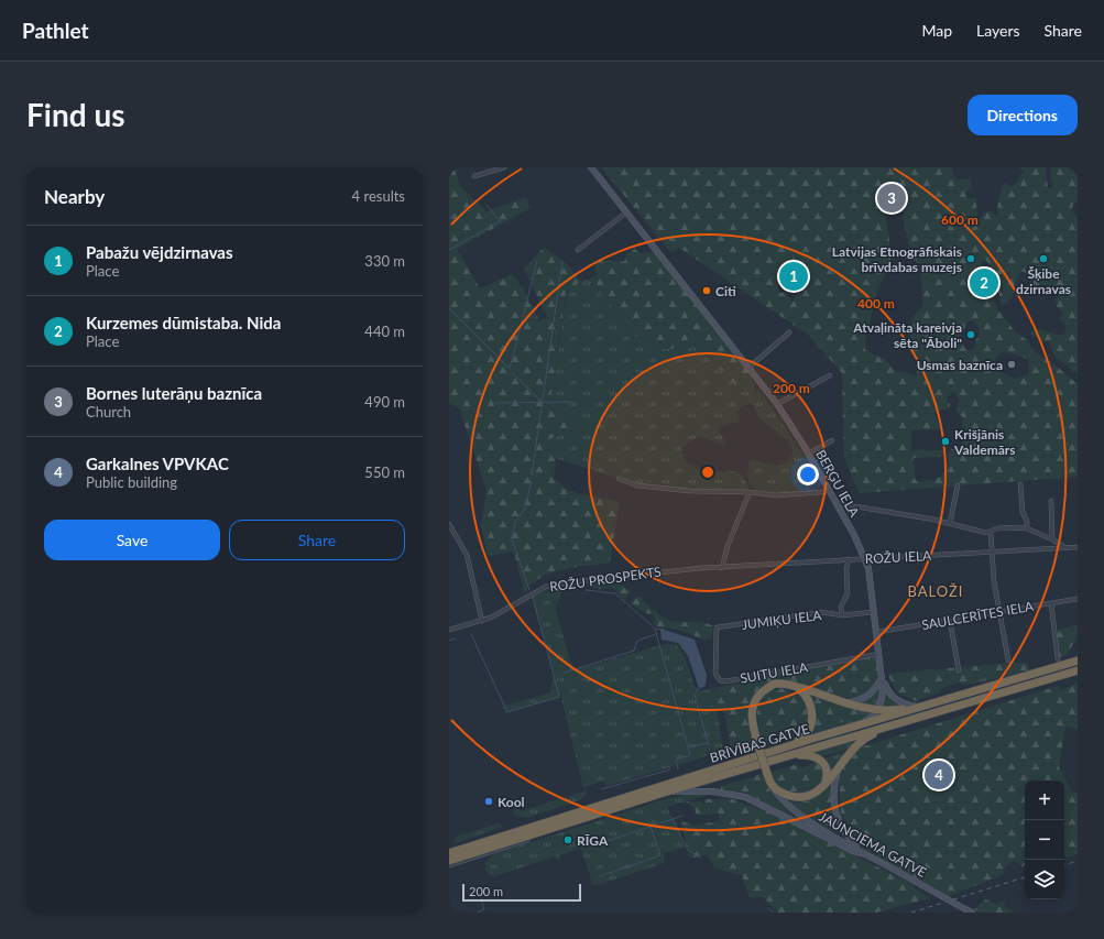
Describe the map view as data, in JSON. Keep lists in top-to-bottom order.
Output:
{
  "streets": {
    "highway": ["BRĪVĪBAS GATVE"],
    "main road": ["BERĢU IELA", "JAUNCIEMA GATVE"],
    "street": [
      "ROŽU IELA",
      "ROŽU PROSPEKTS",
      "SAULCERĪTES IELA",
      "JUMIĶU IELA",
      "SUITU IELA"
    ]
  },
  "crossings": [
    ["BERĢU IELA", "ROŽU IELA"],
    ["BERĢU IELA", "SAULCERĪTES IELA"],
    ["BERĢU IELA", "JUMIĶU IELA"],
    ["BERĢU IELA", "SUITU IELA"],
    ["ROŽU IELA", "ROŽU PROSPEKTS"],
    ["JUMIĶU IELA", "SUITU IELA"]
  ],
  "districts": ["BALOŽI"],
  "places": [
    "Latvijas Etnogrāfiskais brīvdabas muzejs",
    "Šķibe dzirnavas",
    "Citi",
    "Atvaļināta kareivja sēta \"Āboli\"",
    "Usmas baznīca",
    "Krišjānis Valdemārs",
    "Kool",
    "RĪGA"
  ],
  "scale_bar": "200 m",
  "page": {
    "header": "Pathlet",
    "nav": ["Map", "Layers", "Share"],
    "buttons": [
      "Directions",
      ["Save", "Share"]
    ],
    "title": "Find us",
    "heading": ["Nearby", "4 results"],
    "pins": [
      "3",
      "1",
      "2",
      "4"
    ],
    "list": [
      {
        "mark": "1",
        "name": "Pabažu vējdzirnavas",
        "note": "Place",
        "value": "330 m"
      },
      {
        "mark": "2",
        "name": "Kurzemes dūmistaba. Nida",
        "note": "Place",
        "value": "440 m"
      },
      {
        "mark": "3",
        "name": "Bornes luterāņu baznīca",
        "note": "Church",
        "value": "490 m"
      },
      {
        "mark": "4",
        "name": "Garkalnes VPVKAC",
        "note": "Public building",
        "value": "550 m"
      }
    ],
    "map_buttons": ["+", "−"],
    "scale": "200 m"
  },
  "rings": ["600 m", "400 m", "200 m"]
}
